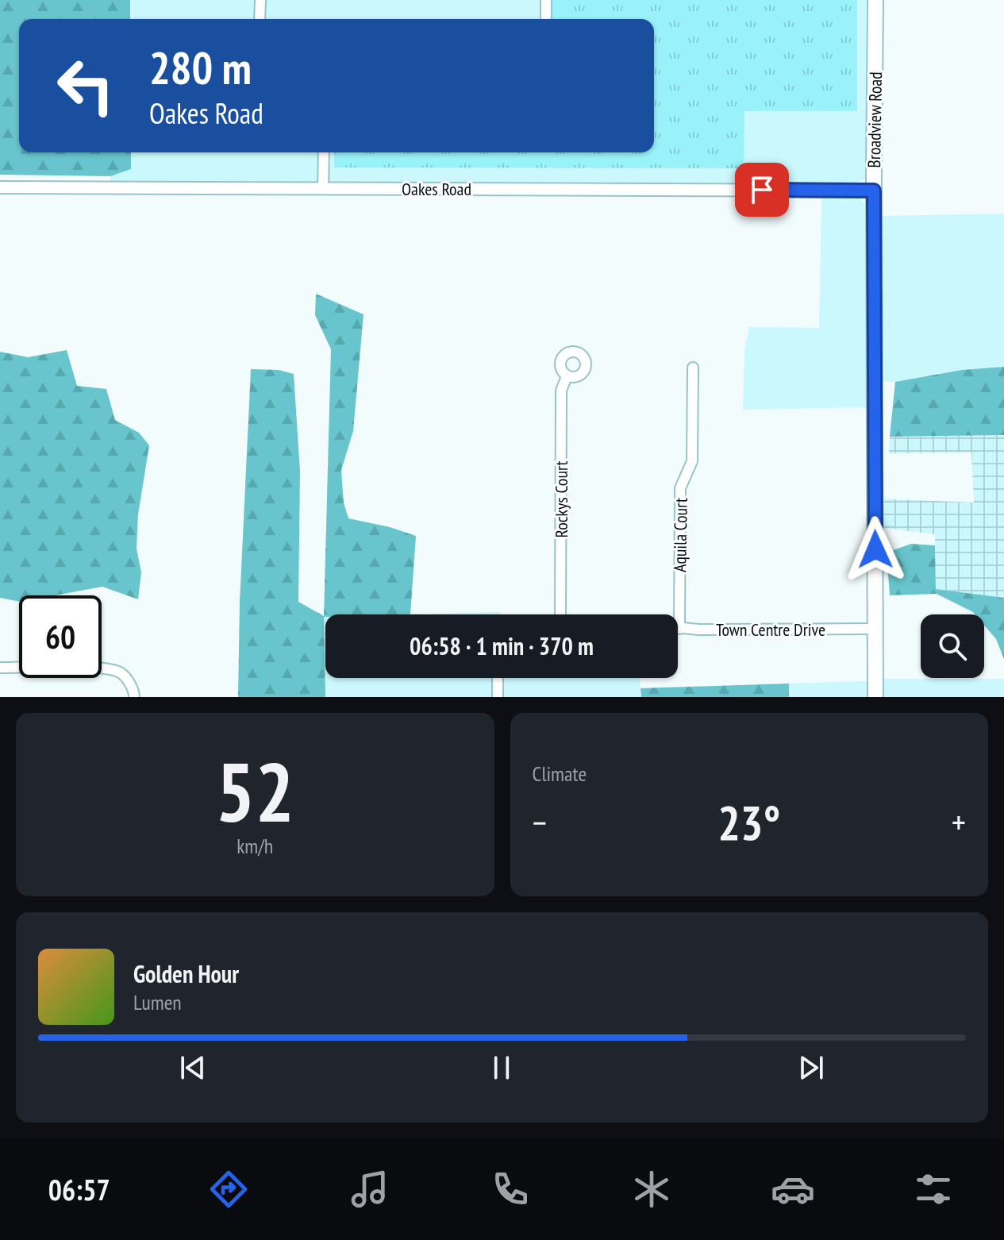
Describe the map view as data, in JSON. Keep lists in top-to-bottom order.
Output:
{
  "streets": {
    "main road": ["Broadview Road"],
    "street": [
      "Oakes Road",
      "Rockys Court",
      "Aquila Court",
      "Town Centre Drive"
    ]
  },
  "crossings": [
    ["Broadview Road", "Oakes Road"],
    ["Broadview Road", "Town Centre Drive"],
    ["Aquila Court", "Town Centre Drive"]
  ],
  "page": {
    "turn": ["280 m", "Oakes Road"],
    "limit": "60",
    "trip": "06:58 · 1 min · 370 m",
    "tile": [
      ["52", "km/h"],
      "Climate"
    ],
    "heat": ["−", "23°", "+"],
    "song": ["Golden Hour", "Lumen"],
    "tabs": "06:57"
  }
}
